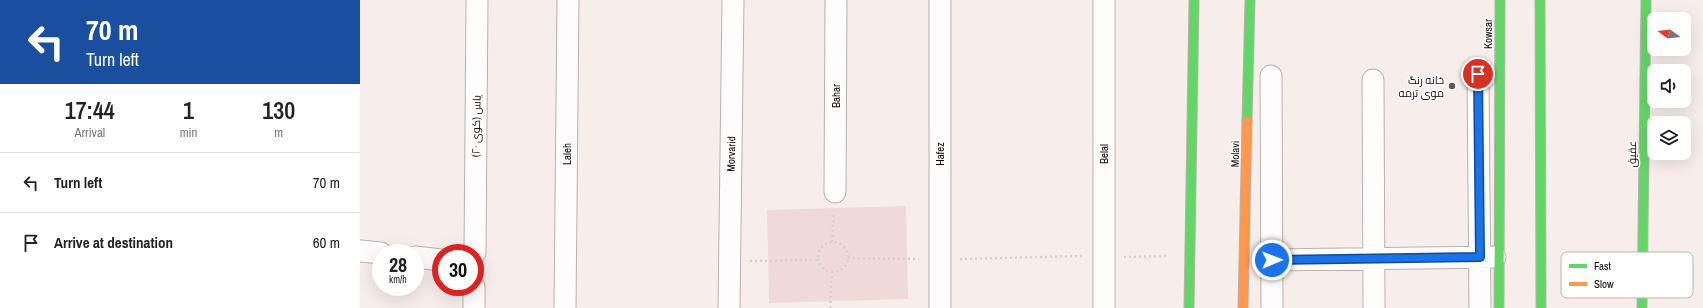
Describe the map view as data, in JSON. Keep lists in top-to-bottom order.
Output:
{
  "streets": {
    "street": [
      "Kowsar",
      "Bahar",
      "یاس (کوی ۲۰)",
      "Laleh",
      "Morvarid",
      "Hafez",
      "Belal",
      "Molavi",
      "عقیق"
    ]
  },
  "places": ["خانه رنگ موی ترمه"],
  "legend": ["Fast", "Slow"],
  "north": "left",
  "page": {
    "turn": ["70 m", "Turn left"],
    "eta": [
      "17:44",
      "Arrival",
      "1",
      "min",
      "130",
      "m"
    ],
    "list": [
      {
        "name": "Turn left",
        "value": "70 m"
      },
      {
        "name": "Arrive at destination",
        "value": "60 m"
      }
    ],
    "speed": "28 km/h",
    "limit": "30"
  }
}
